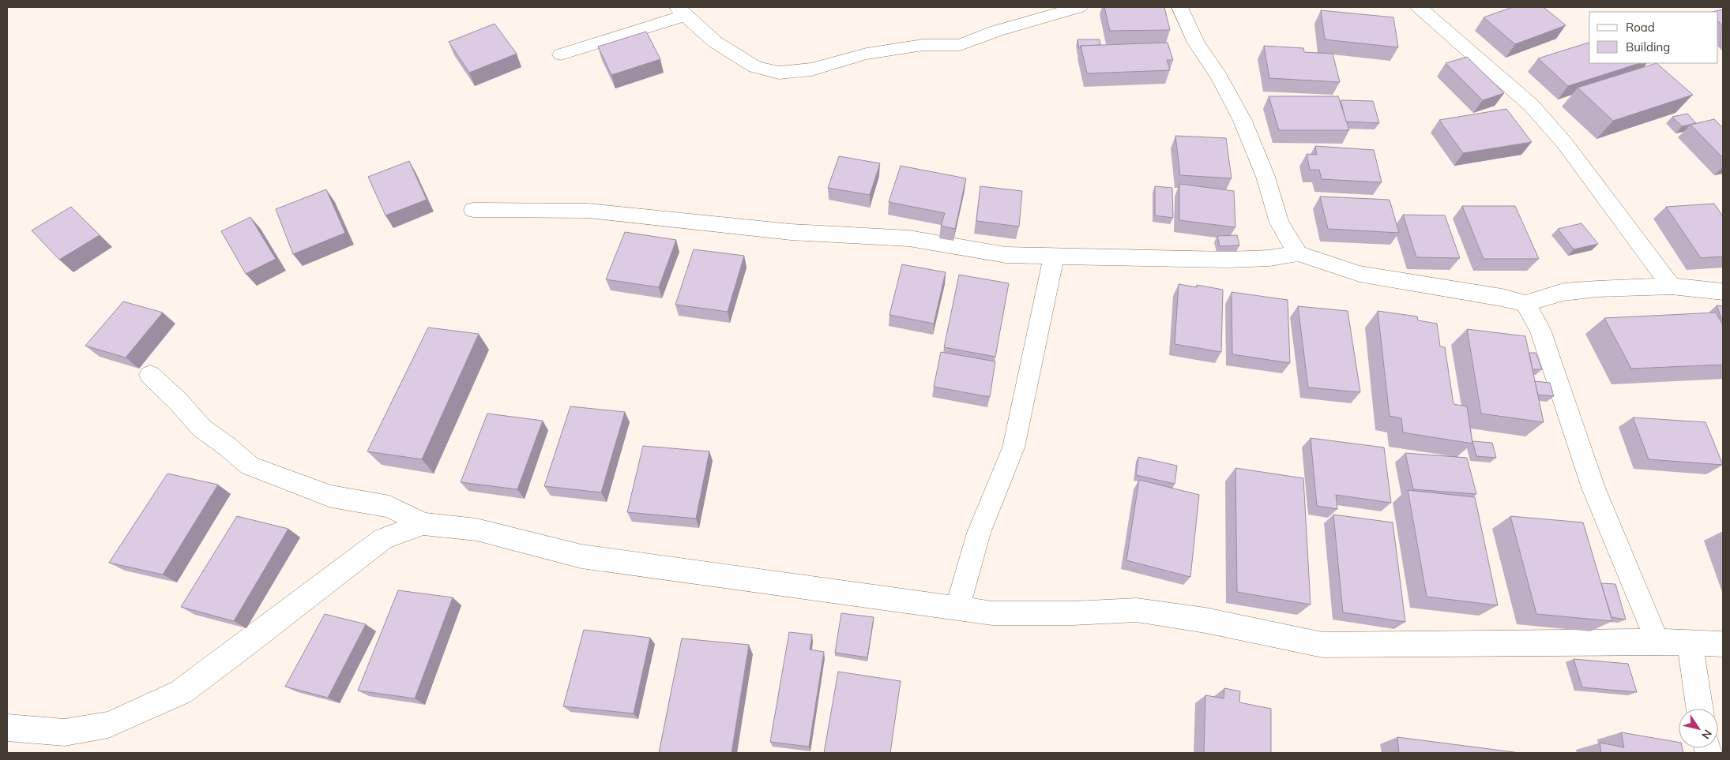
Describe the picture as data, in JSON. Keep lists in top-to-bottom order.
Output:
{
  "legend": ["Road", "Building"],
  "north": "bottom right"
}
